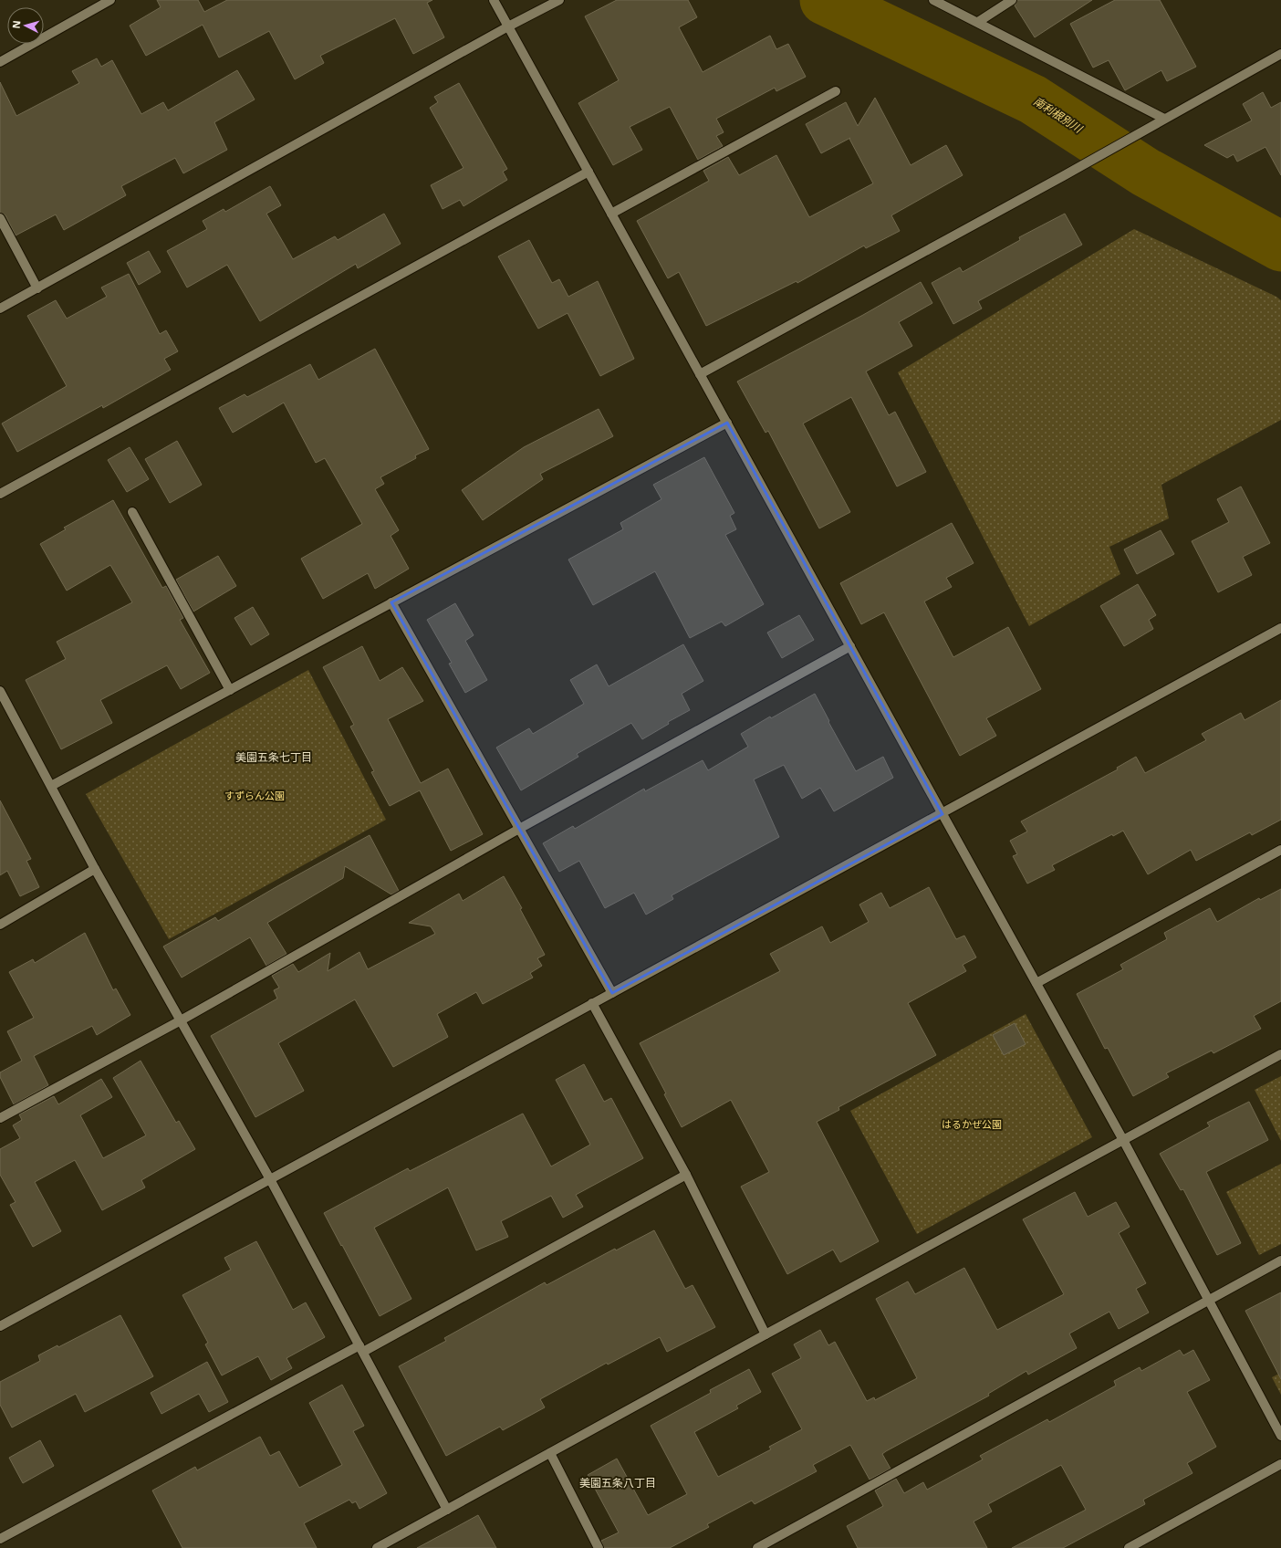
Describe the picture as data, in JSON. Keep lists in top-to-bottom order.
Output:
{
  "districts": ["美園五条七丁目", "美園五条八丁目"],
  "water": ["南利根別川"],
  "parks": ["すずらん公園", "はるかぜ公園"],
  "north": "left"
}
